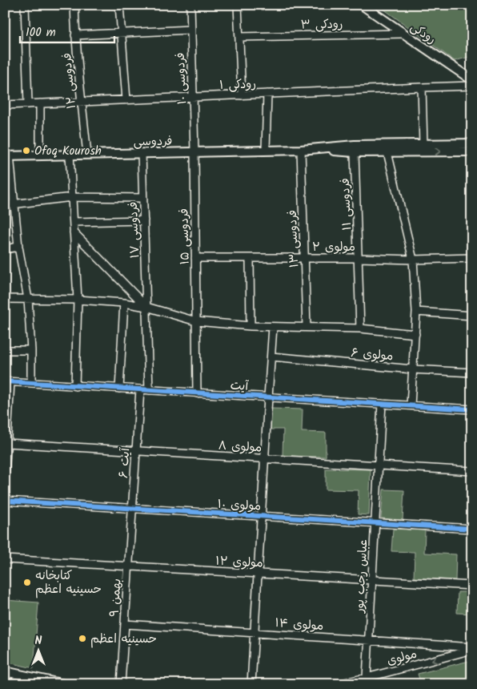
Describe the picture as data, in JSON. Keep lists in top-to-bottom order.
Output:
{
  "streets": {
    "main road": ["رودکی", "فردوسی"],
    "street": [
      "رودکی ۳",
      "فردوسی ۱۰",
      "فردوسی ۱۲",
      "رودکی ۱",
      "فردوسی ۱۱",
      "فردوسی ۱۷",
      "فردوسی ۱۵",
      "فردوسی ۱۳",
      "مولوی ۲",
      "مولوی ۶",
      "آیت",
      "مولوی ۸",
      "آیت ۶",
      "مولوی ۱۰",
      "مولوی ۱۲",
      "عباس رجب پور",
      "بهمن ۹",
      "مولوی ۱۴",
      "مولوی"
    ]
  },
  "crossings": [
    ["رودکی ۳", "رودکی"],
    ["فردوسی ۱۰", "رودکی ۱"],
    ["فردوسی ۱۰", "فردوسی"],
    ["فردوسی ۱۰", "فردوسی ۱۵"],
    ["فردوسی ۱۲", "رودکی ۱"],
    ["فردوسی ۱۲", "فردوسی"],
    ["فردوسی", "فردوسی ۱۱"],
    ["فردوسی", "فردوسی ۱۷"],
    ["فردوسی", "فردوسی ۱۵"],
    ["فردوسی", "فردوسی ۱۳"],
    ["فردوسی ۱۱", "مولوی ۲"],
    ["فردوسی ۱۷", "آیت"],
    ["فردوسی ۱۵", "مولوی ۲"],
    ["فردوسی ۱۵", "آیت"],
    ["فردوسی ۱۳", "مولوی ۲"],
    ["آیت", "آیت ۶"],
    ["آیت", "عباس رجب پور"],
    ["مولوی ۸", "آیت ۶"],
    ["مولوی ۸", "عباس رجب پور"],
    ["آیت ۶", "مولوی ۱۰"],
    ["آیت ۶", "بهمن ۹"],
    ["مولوی ۱۰", "عباس رجب پور"],
    ["مولوی ۱۲", "عباس رجب پور"],
    ["مولوی ۱۲", "بهمن ۹"],
    ["عباس رجب پور", "مولوی ۱۴"],
    ["عباس رجب پور", "مولوی"],
    ["بهمن ۹", "مولوی ۱۴"]
  ],
  "one_way": ["مولوی"],
  "places": ["Ofoq Kourosh", "کتابخانه حسینیه اعظم", "حسینیه اعظم"],
  "scale_bar": "100 m",
  "north": "top"
}
